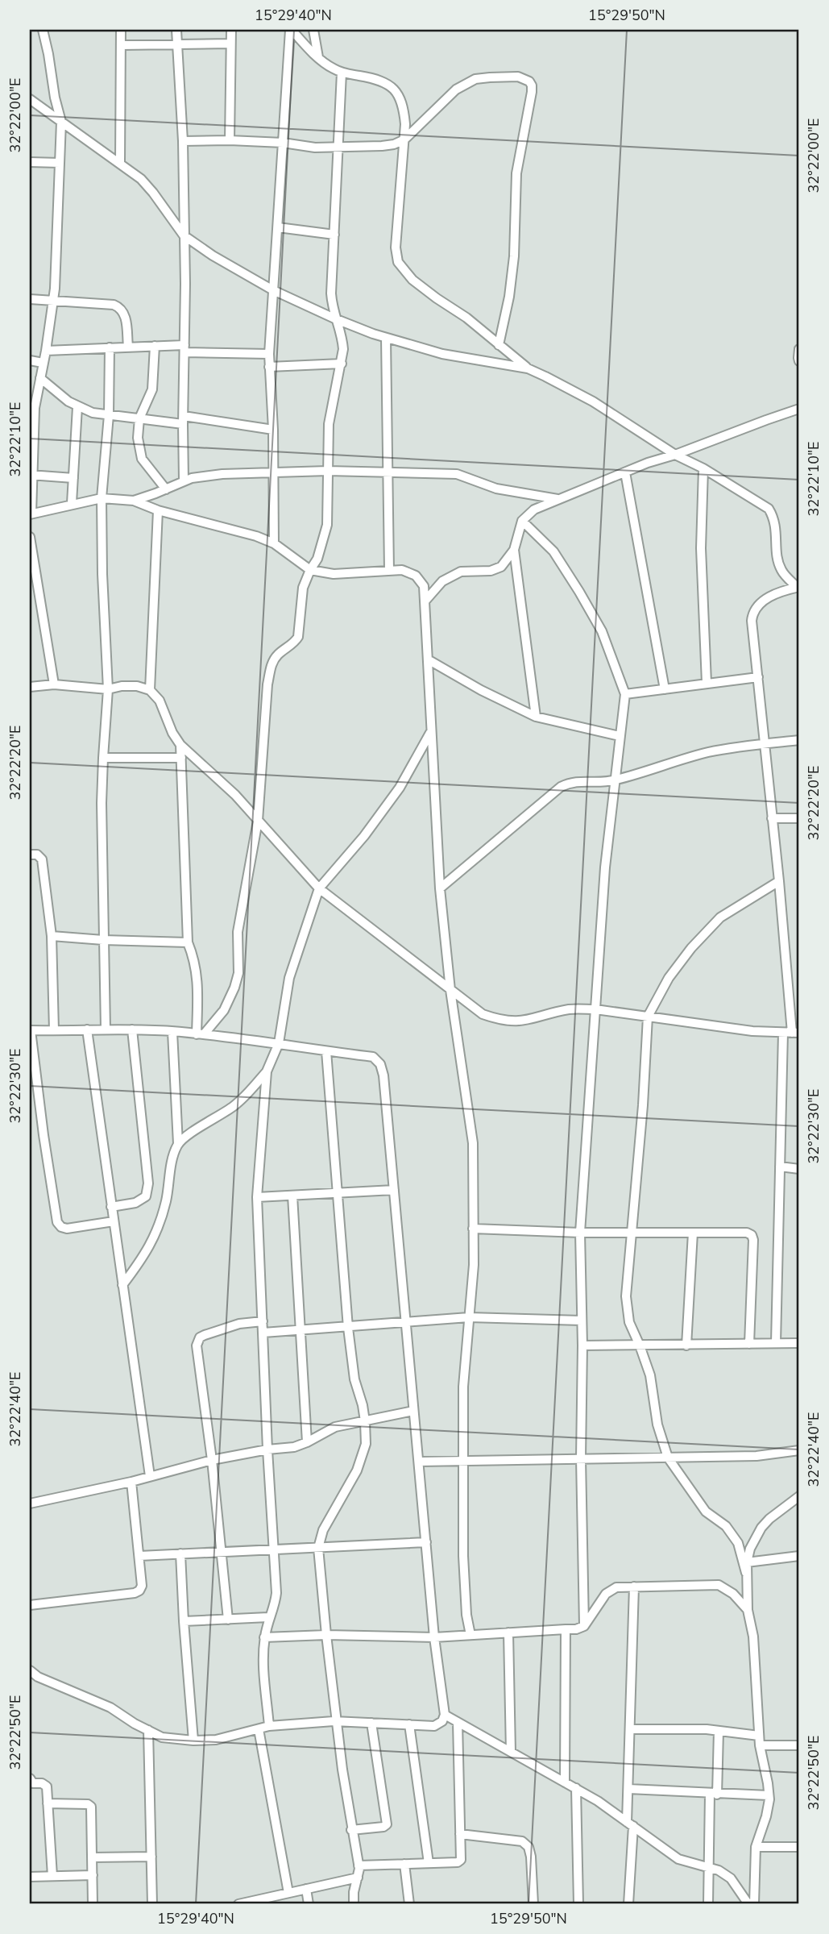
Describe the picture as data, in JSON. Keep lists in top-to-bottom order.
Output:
{
  "coordinates": [
    "15°29'40\"N",
    "15°29'50\"N",
    "32°22'00\"E",
    "32°22'10\"E",
    "32°22'20\"E",
    "32°22'30\"E",
    "32°22'40\"E",
    "32°22'50\"E"
  ]
}
